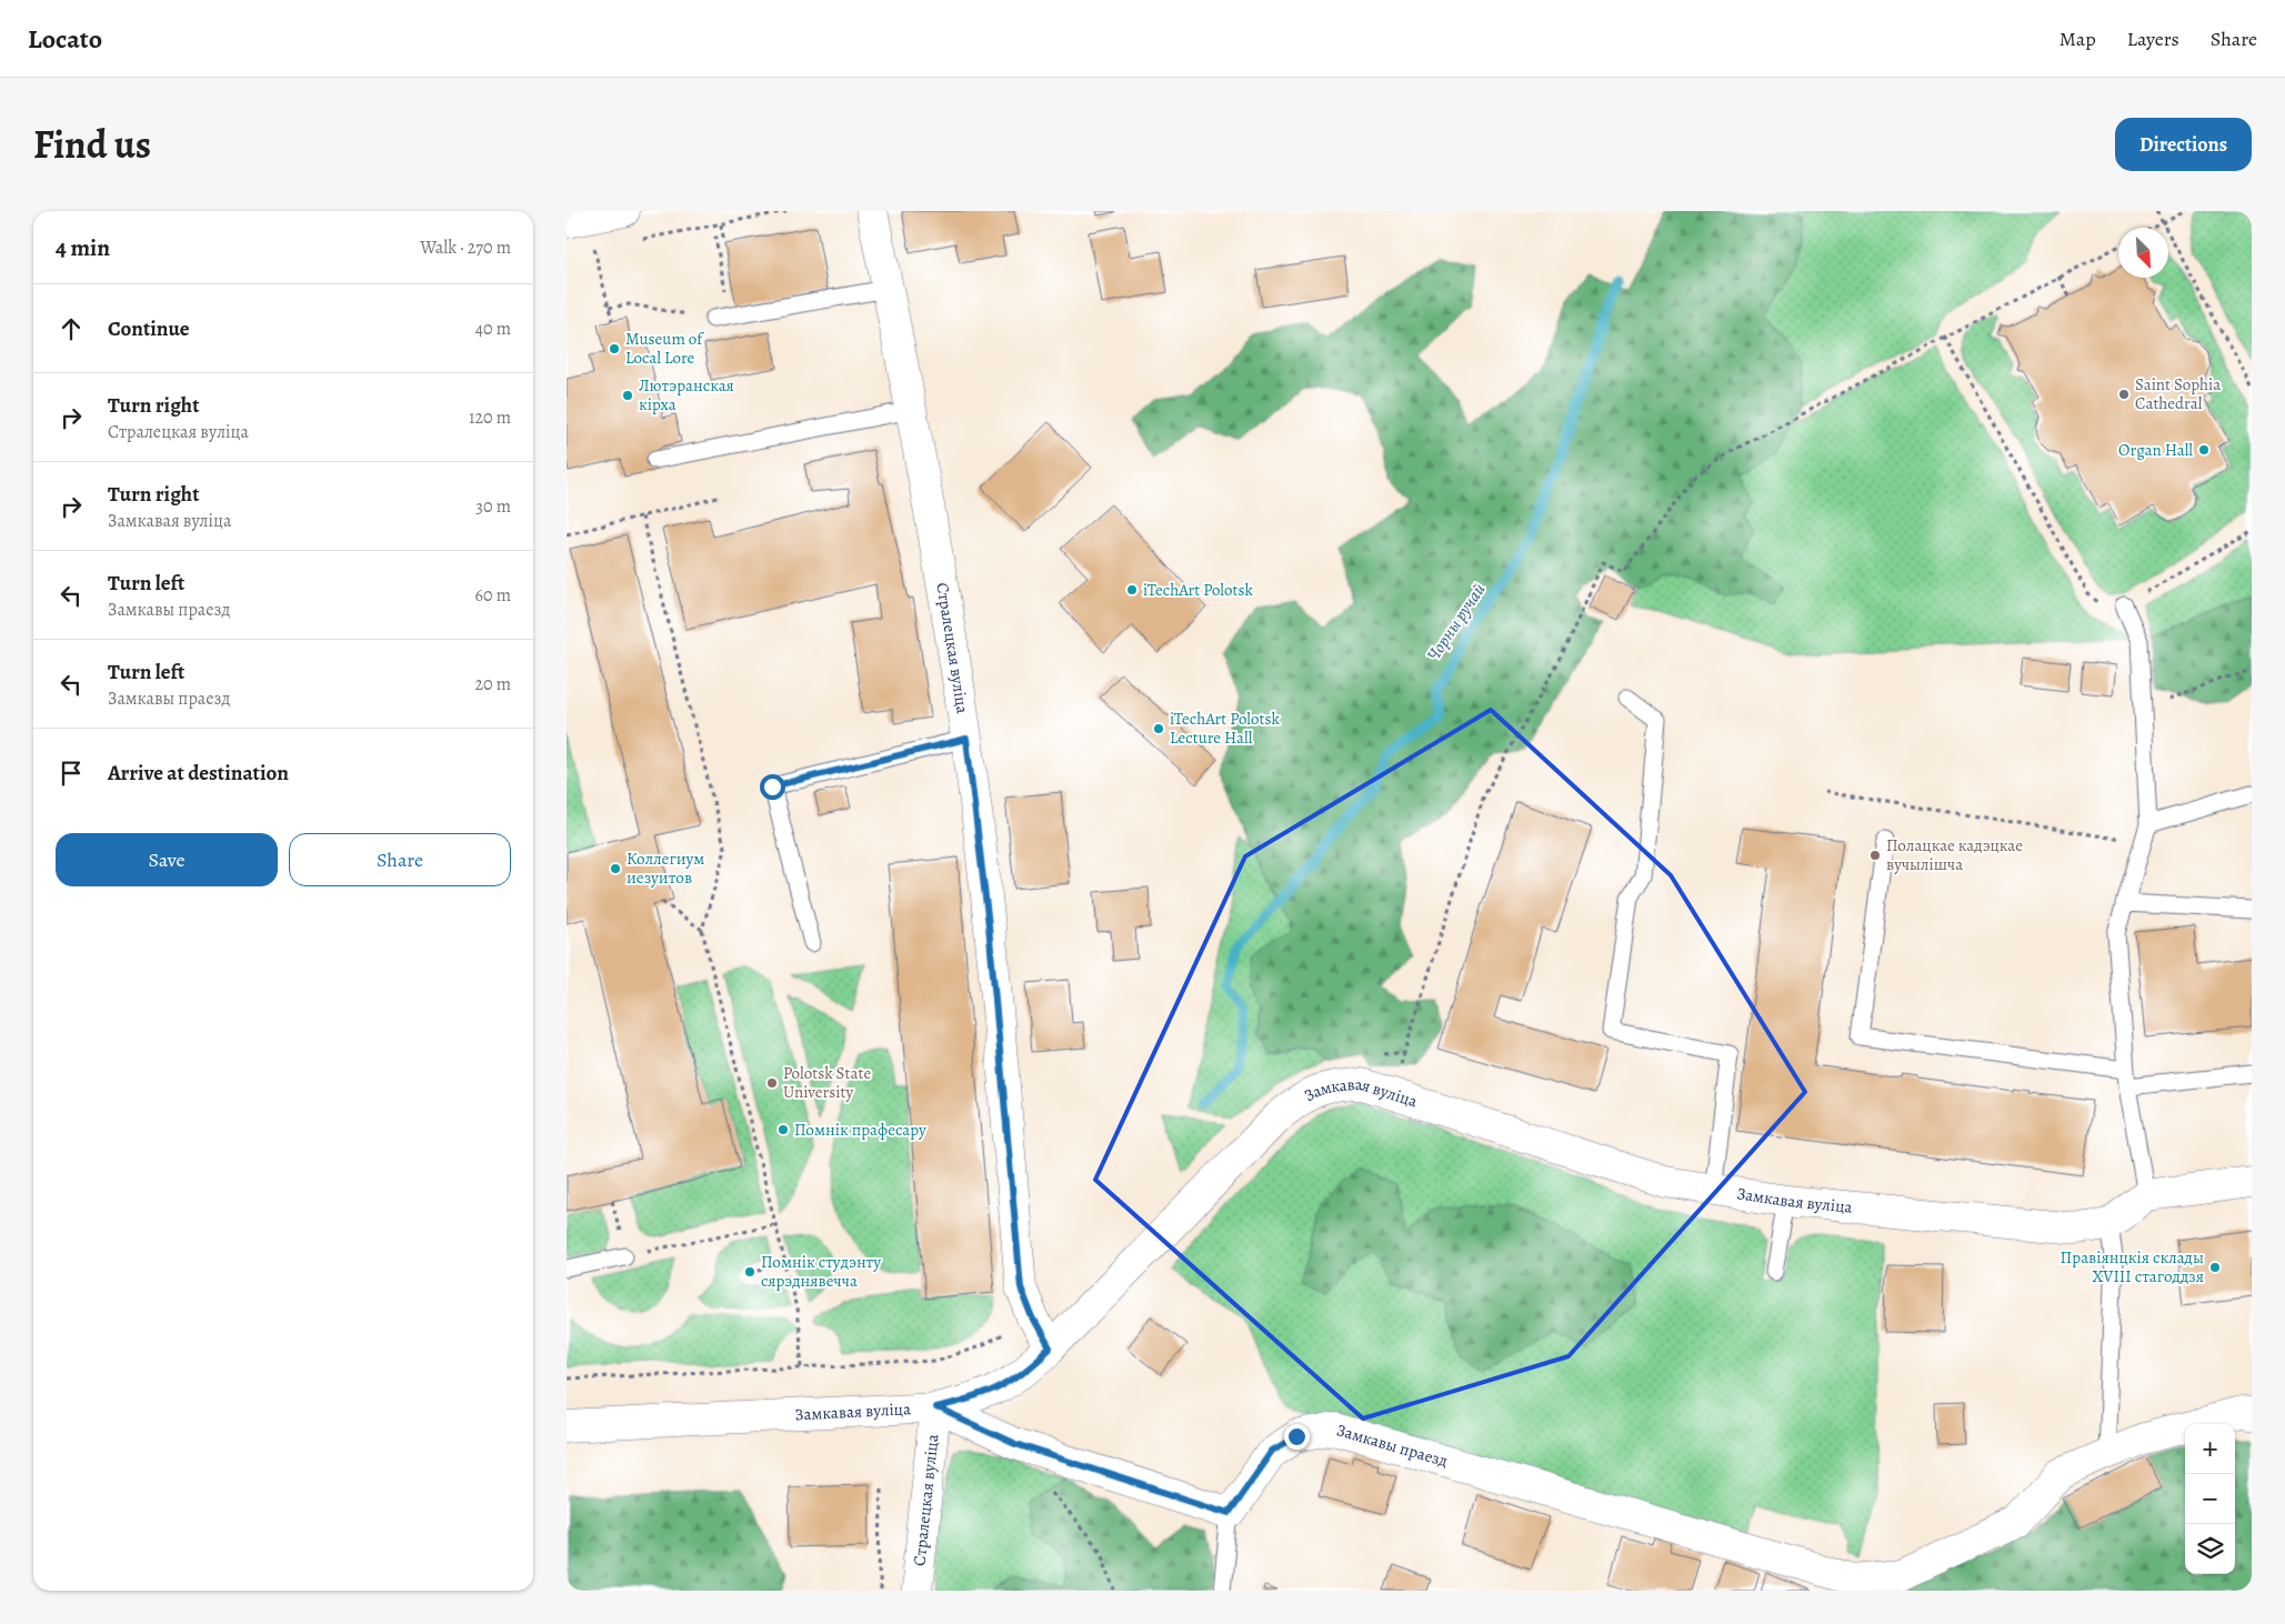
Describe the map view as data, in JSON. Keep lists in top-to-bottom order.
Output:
{
  "streets": {
    "street": ["Стралецкая вуліца", "Замкавая вуліца", "Замкавы праезд"]
  },
  "crossings": [
    ["Стралецкая вуліца", "Замкавая вуліца"]
  ],
  "water": ["Чорны ручай"],
  "places": [
    "Museum of Local Lore",
    "Saint Sophia Cathedral",
    "Лютэранская кірха",
    "Organ Hall",
    "iTechArt Polotsk",
    "iTechArt Polotsk Lecture Hall",
    "Полацкае кадэцкае вучылішча",
    "Коллегиум иезуитов",
    "Polotsk State University",
    "Помнік прафесару",
    "Правіянцкія склады XVIII стагоддзя",
    "Помнік студэнту сярэднявечча"
  ],
  "north": "bottom right",
  "page": {
    "header": "Locato",
    "nav": ["Map", "Layers", "Share"],
    "title": "Find us",
    "buttons": [
      "Directions",
      ["Save", "Share"]
    ],
    "heading": ["4 min", "Walk · 270 m"],
    "list": [
      ["Continue", "40 m"],
      ["Turn right", "Стралецкая вуліца", "120 m"],
      ["Turn right", "Замкавая вуліца", "30 m"],
      ["Turn left", "Замкавы праезд", "60 m"],
      ["Turn left", "Замкавы праезд", "20 m"],
      "Arrive at destination"
    ],
    "map_buttons": ["+", "−"]
  }
}
